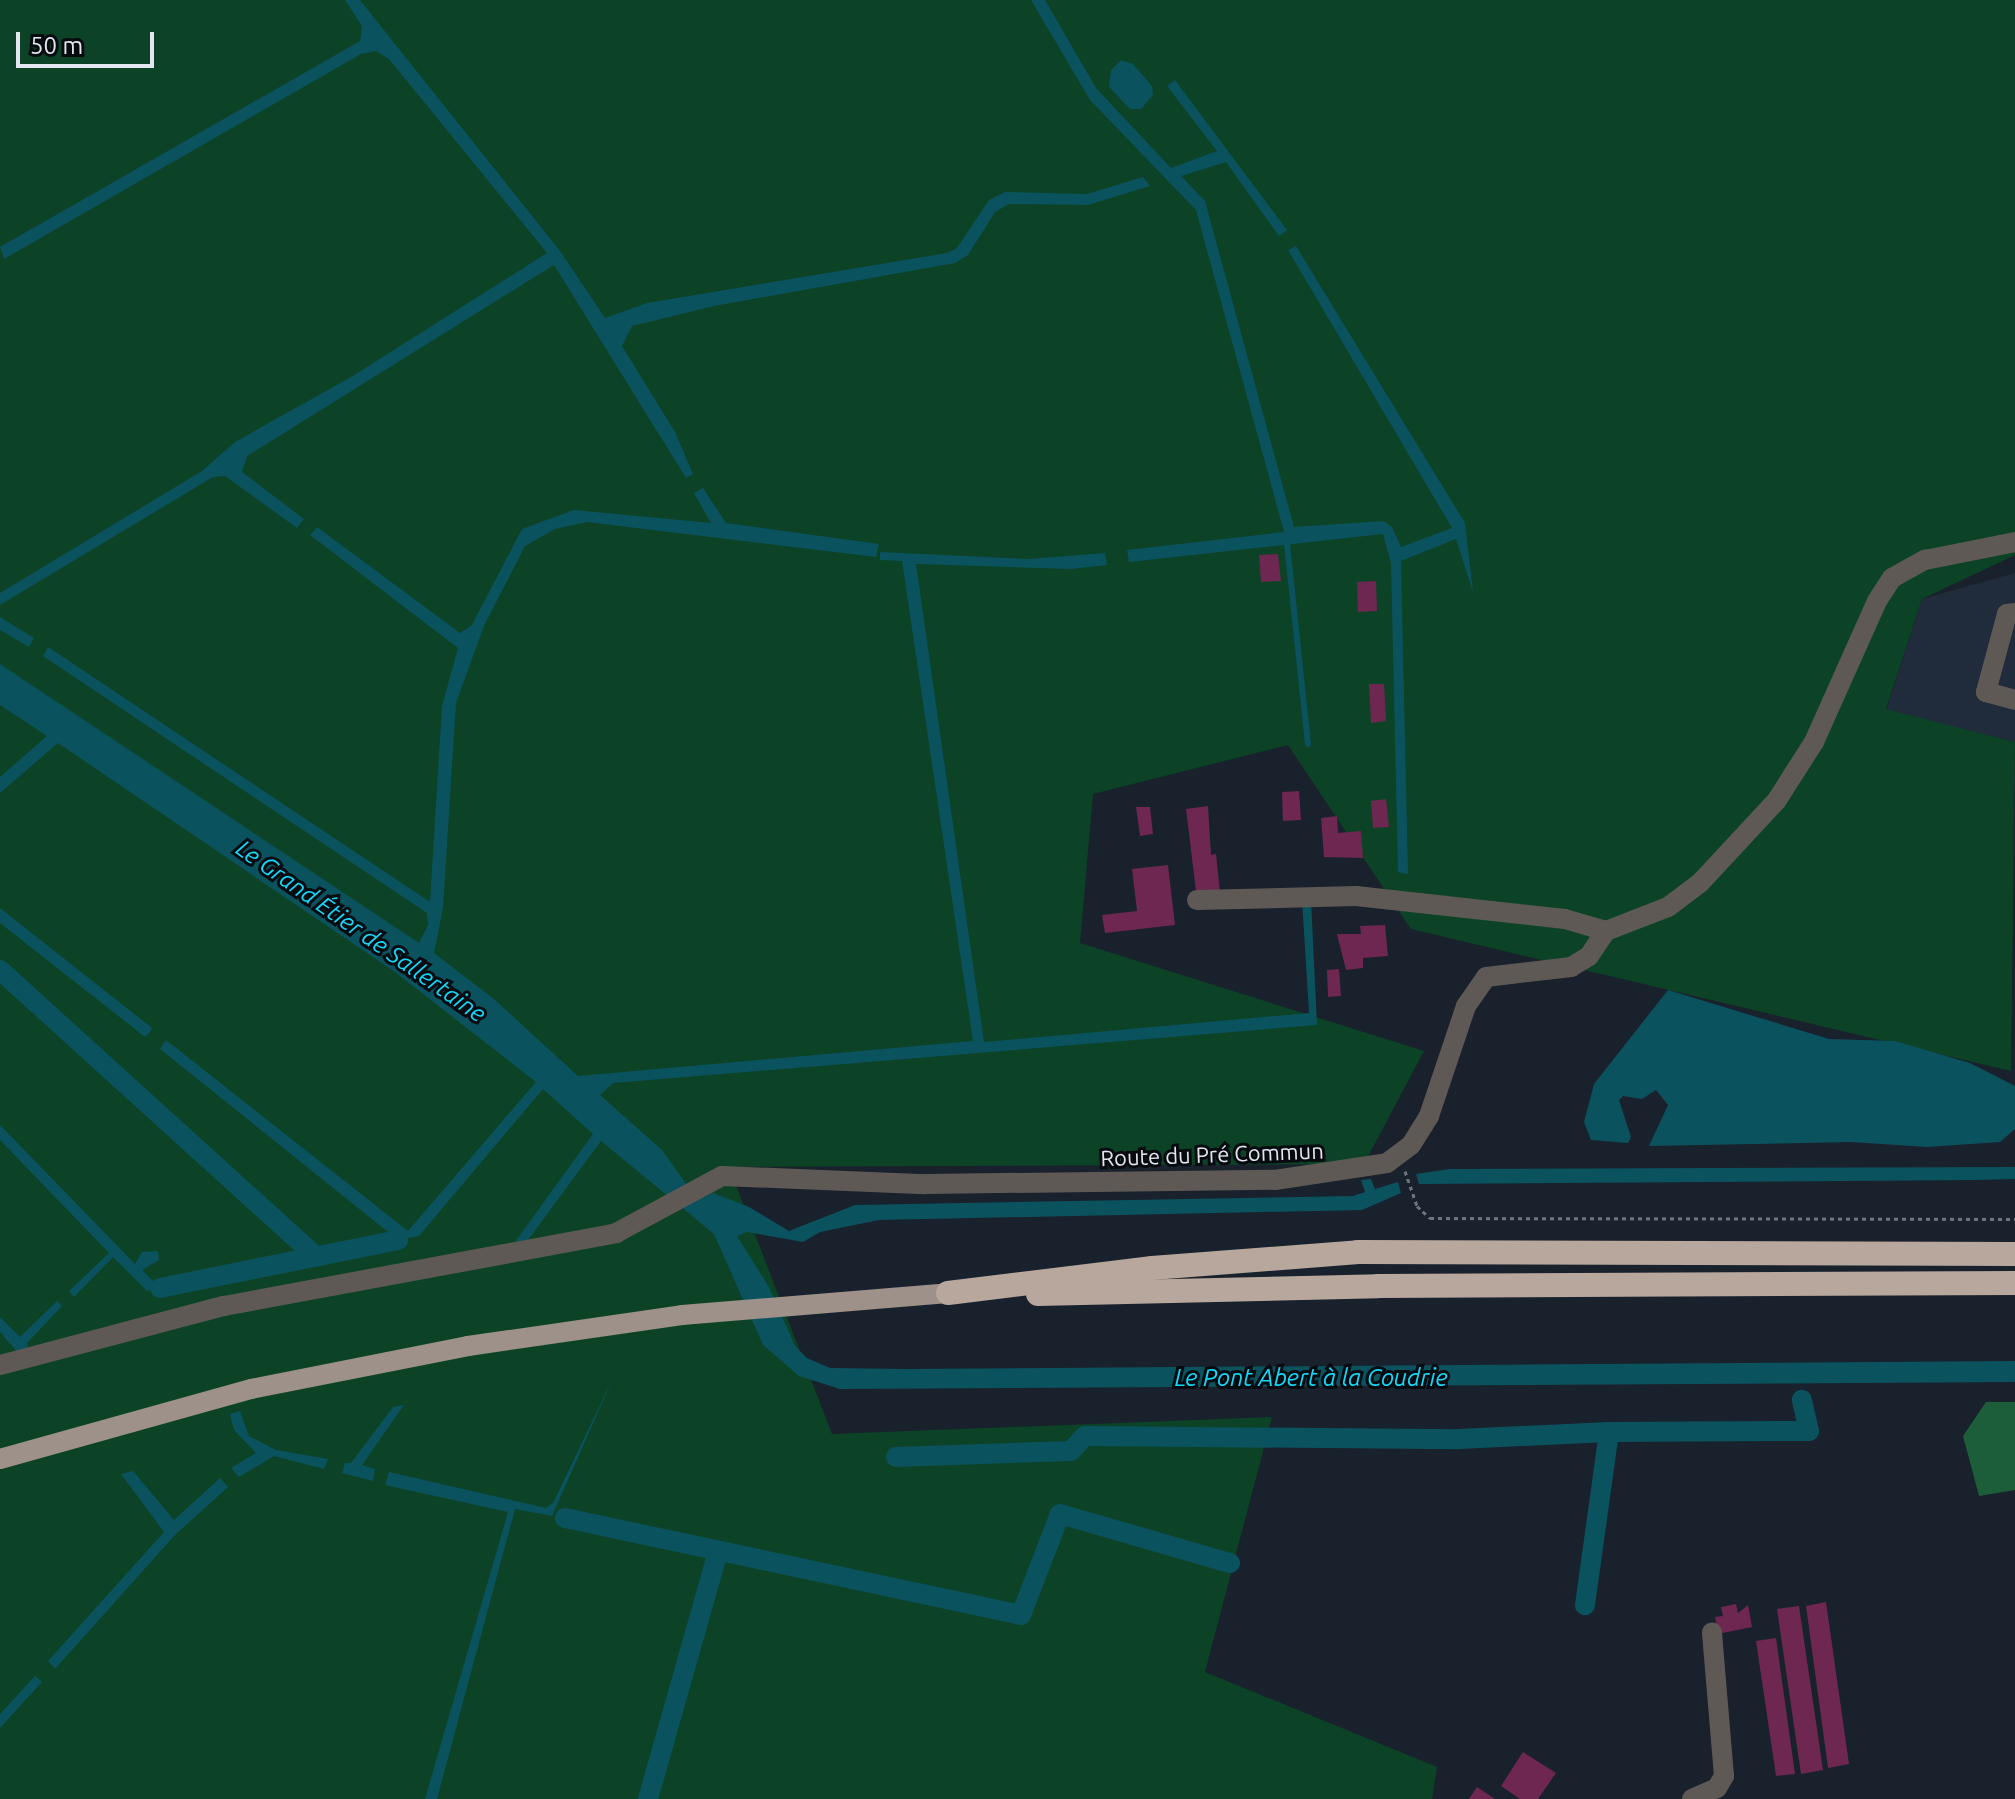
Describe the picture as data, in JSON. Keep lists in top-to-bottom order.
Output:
{
  "streets": {
    "street": ["Route du Pré Commun"]
  },
  "water": ["Le Grand Étier de Sallertaine", "Le Pont Abert à la Coudrie"],
  "scale_bar": "50 m"
}
